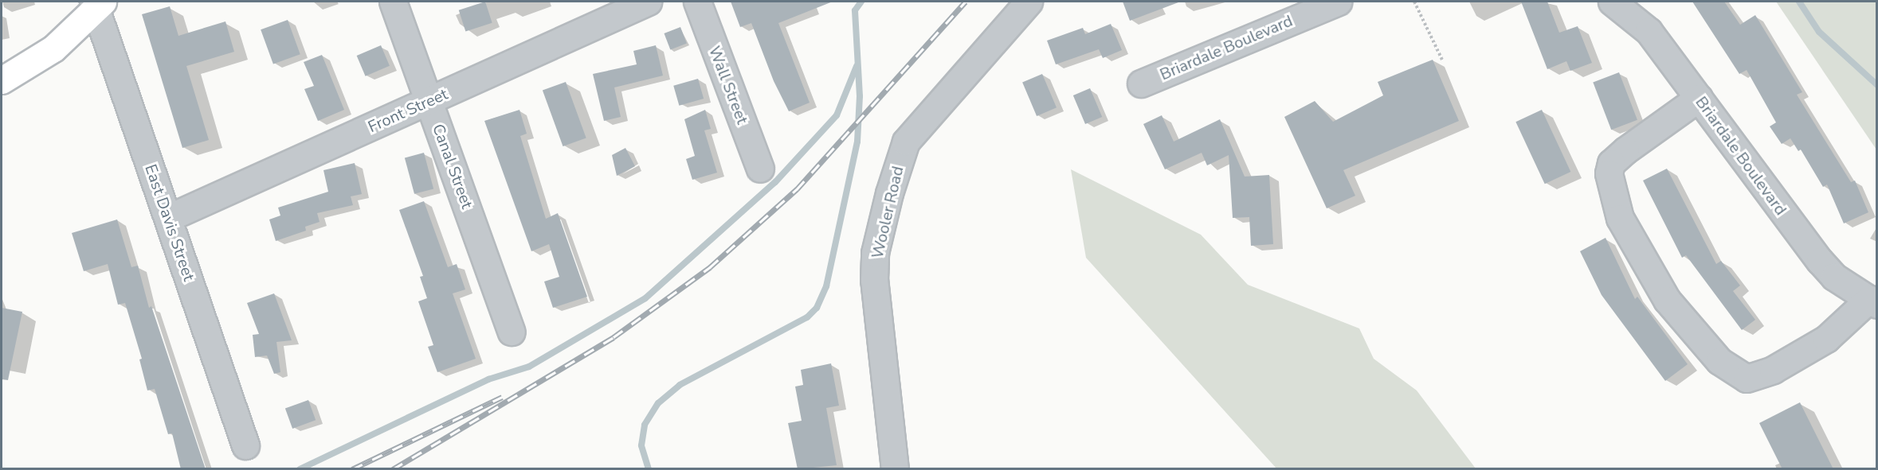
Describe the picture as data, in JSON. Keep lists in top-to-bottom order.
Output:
{
  "streets": {
    "street": [
      "Briardale Boulevard",
      "Wall Street",
      "Front Street",
      "Canal Street",
      "Wooler Road",
      "East Davis Street"
    ]
  },
  "crossings": [
    ["Front Street", "Canal Street"],
    ["Front Street", "East Davis Street"]
  ]
}
